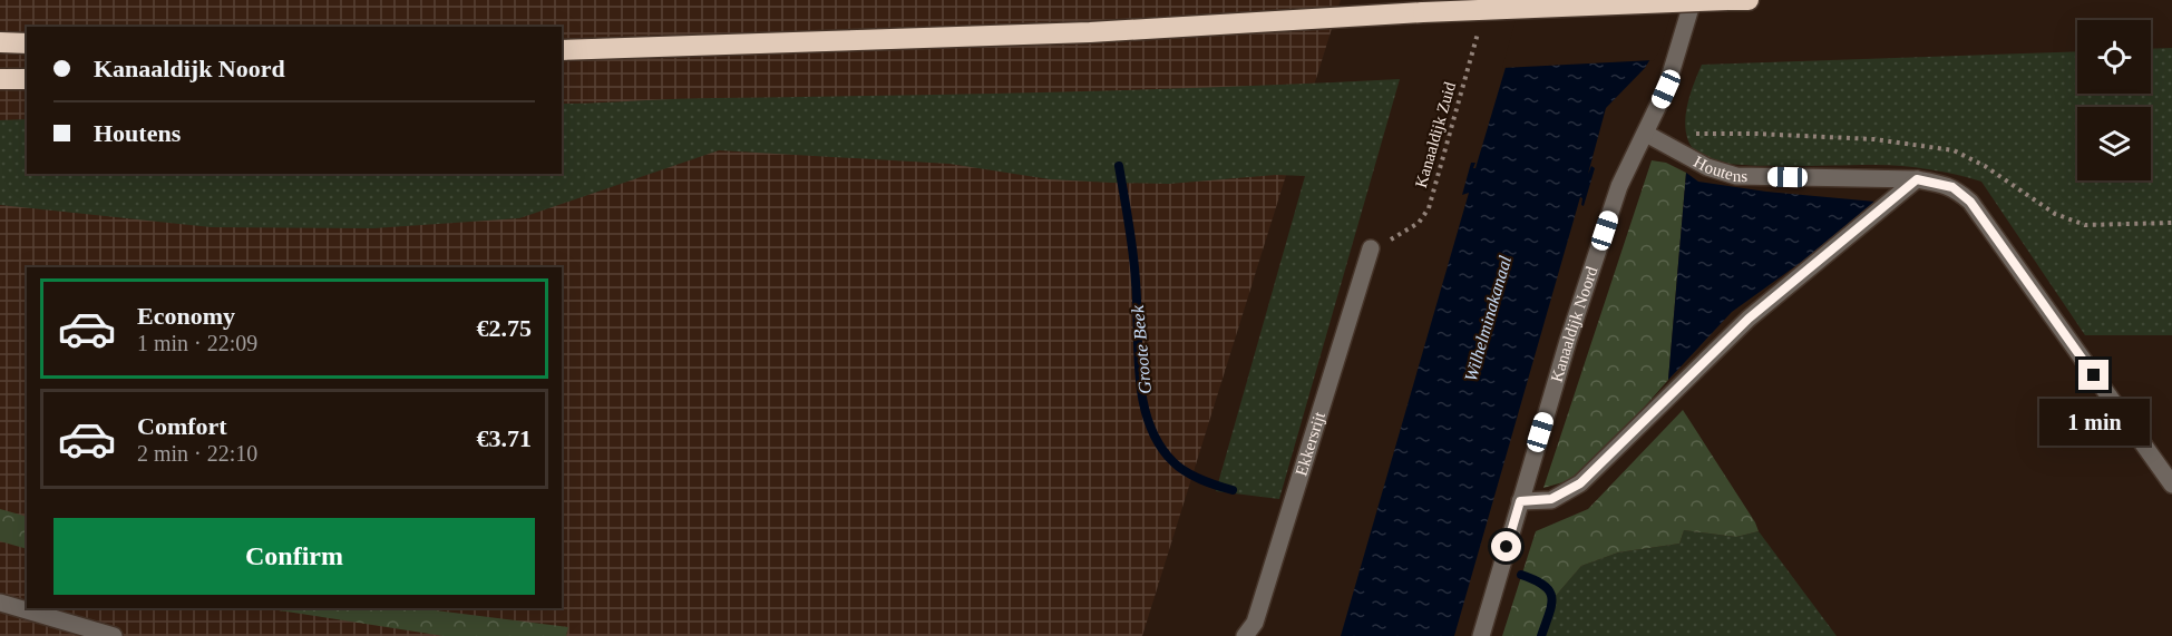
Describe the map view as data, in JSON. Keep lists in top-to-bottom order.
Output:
{
  "streets": {
    "street": ["Houtens", "Kanaaldijk Noord", "Ekkersrijt"],
    "path": ["Kanaaldijk Zuid"]
  },
  "crossings": [
    ["Kanaaldijk Zuid", "Ekkersrijt"],
    ["Houtens", "Kanaaldijk Noord"]
  ],
  "water": ["Wilhelminakanaal", "Groote Beek"],
  "page": {
    "banner": ["Kanaaldijk Noord", "Houtens"],
    "list": [
      {
        "name": "Economy",
        "note": "1 min · 22:09",
        "value": "€2.75"
      },
      {
        "name": "Comfort",
        "note": "2 min · 22:10",
        "value": "€3.71"
      }
    ],
    "bubble": "1 min",
    "buttons": "Confirm"
  }
}
